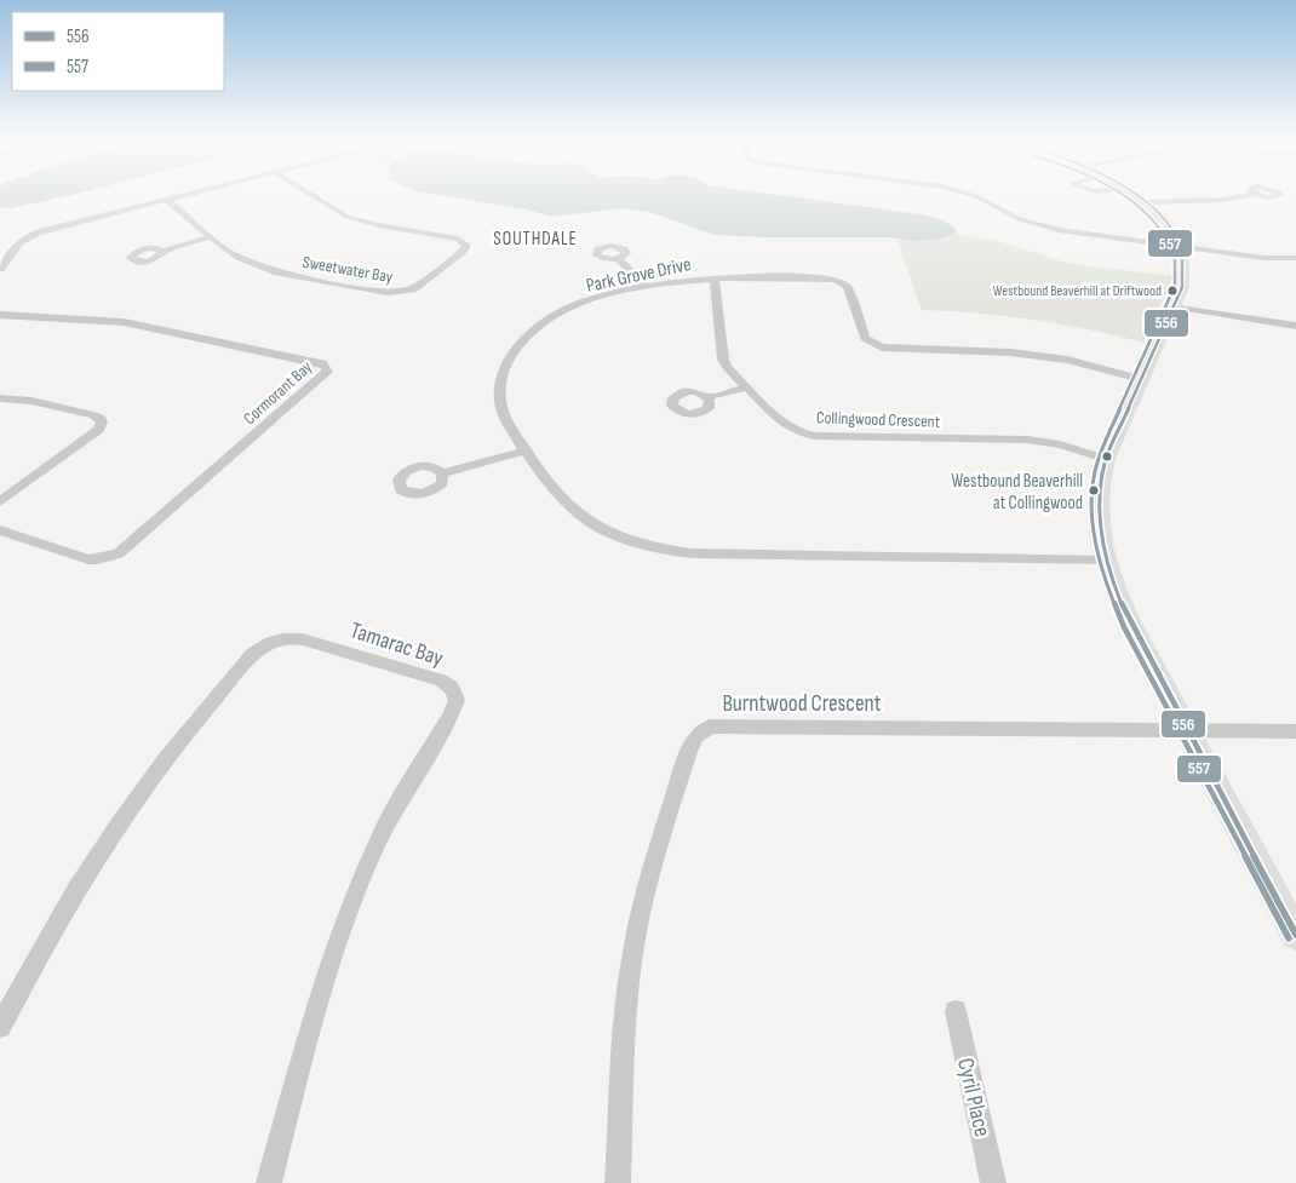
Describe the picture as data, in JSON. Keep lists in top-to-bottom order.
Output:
{
  "streets": {
    "street": [
      "Sweetwater Bay",
      "Park Grove Drive",
      "Cormorant Bay",
      "Collingwood Crescent",
      "Tamarac Bay",
      "Burntwood Crescent",
      "Cyril Place"
    ]
  },
  "crossings": [
    ["Park Grove Drive", "Collingwood Crescent"]
  ],
  "districts": ["SOUTHDALE"],
  "places": ["Westbound Beaverhill at Driftwood", "Westbound Beaverhill at Collingwood"],
  "lines": ["transit line 556", "transit line 557"],
  "legend": ["556", "557"]
}
